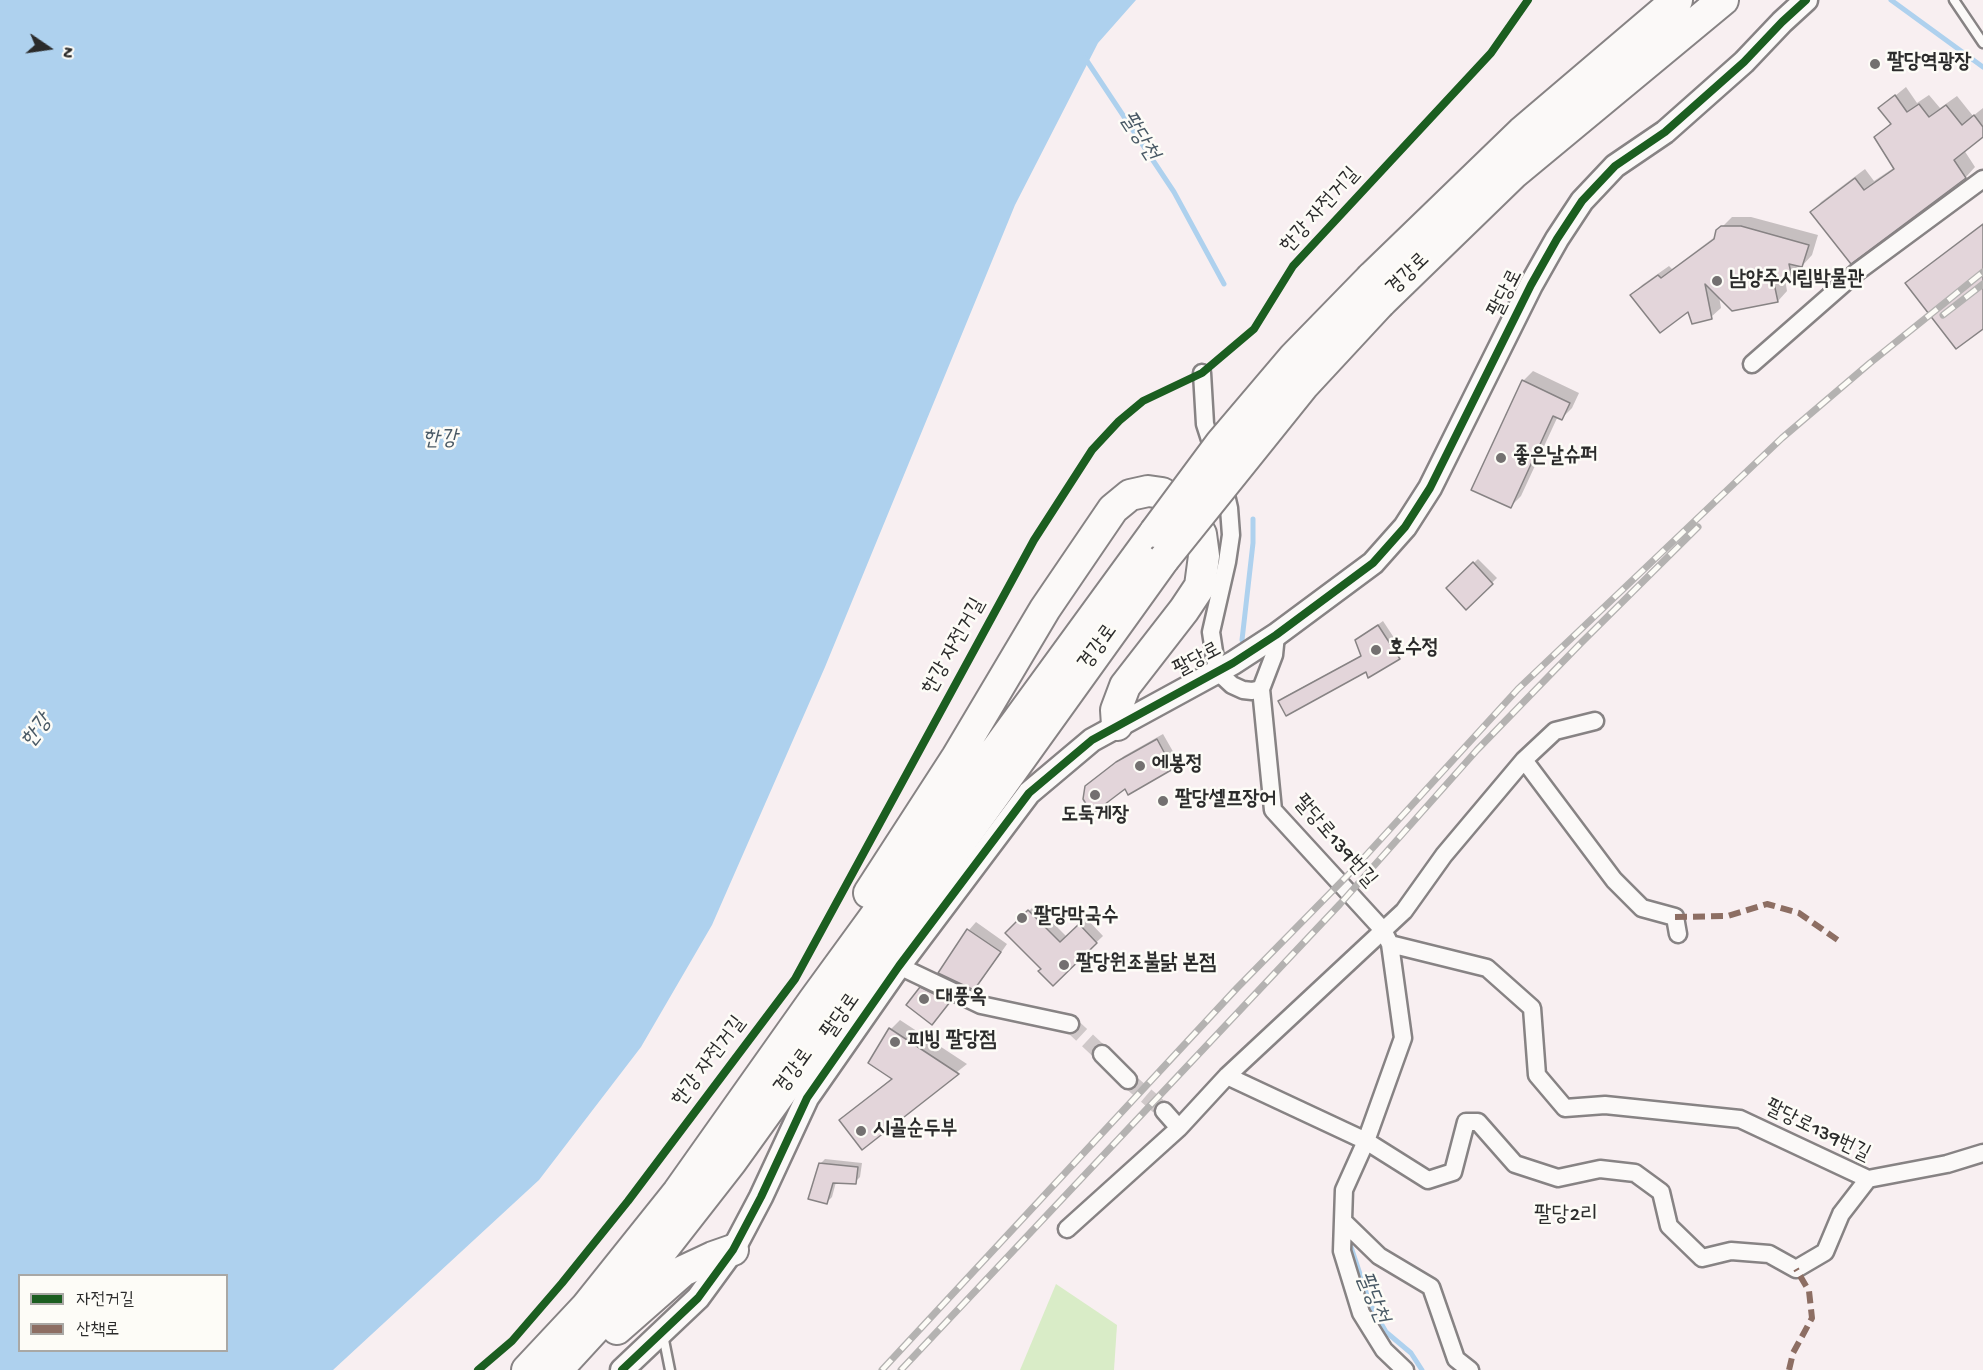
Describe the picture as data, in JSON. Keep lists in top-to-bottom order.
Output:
{
  "streets": {
    "highway": ["경강로"],
    "street": ["팔당로", "팔당로139번길"],
    "cycle path": ["한강 자전거길"]
  },
  "districts": ["팔당2리"],
  "water": ["팔당천", "한강"],
  "places": [
    "팔당역광장",
    "남양주시립박물관",
    "좋은날슈퍼",
    "호수정",
    "에봉정",
    "도둑게장",
    "팔당셀프장어",
    "팔당막국수",
    "팔당원조불닭 본점",
    "대풍옥",
    "피빙 팔당점",
    "시골순두부"
  ],
  "legend": ["자전거길", "산책로"],
  "north": "right"
}
